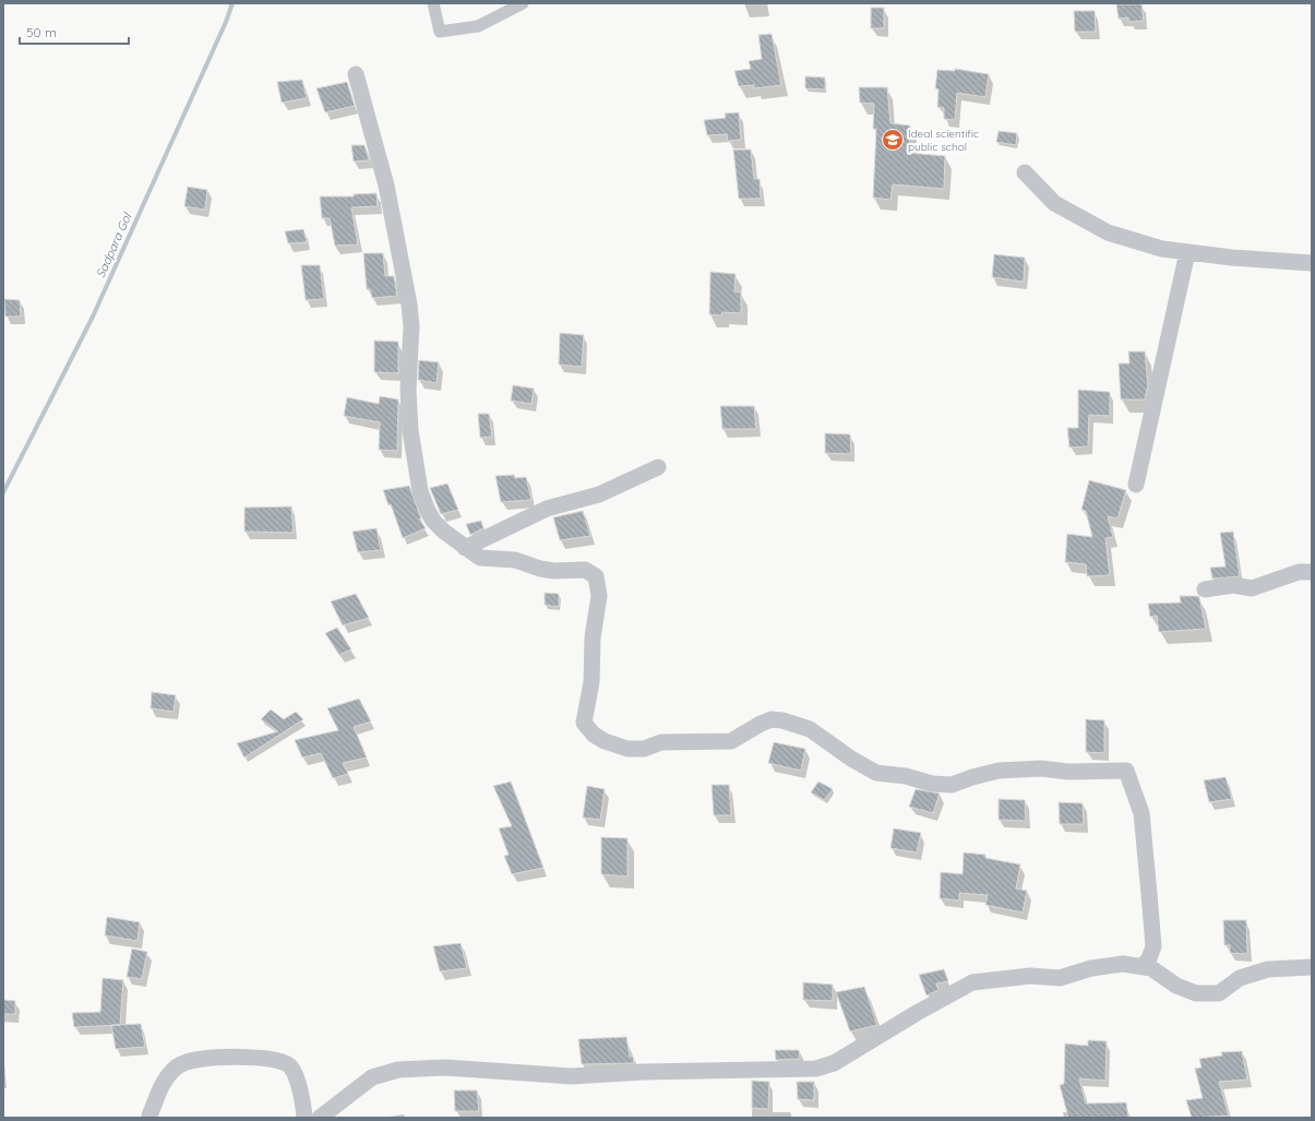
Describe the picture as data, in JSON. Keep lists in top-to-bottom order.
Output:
{
  "water": ["Sadpara Gol"],
  "places": {
    "school or university": ["Ideal scientific public schol"]
  },
  "scale_bar": "50 m"
}
